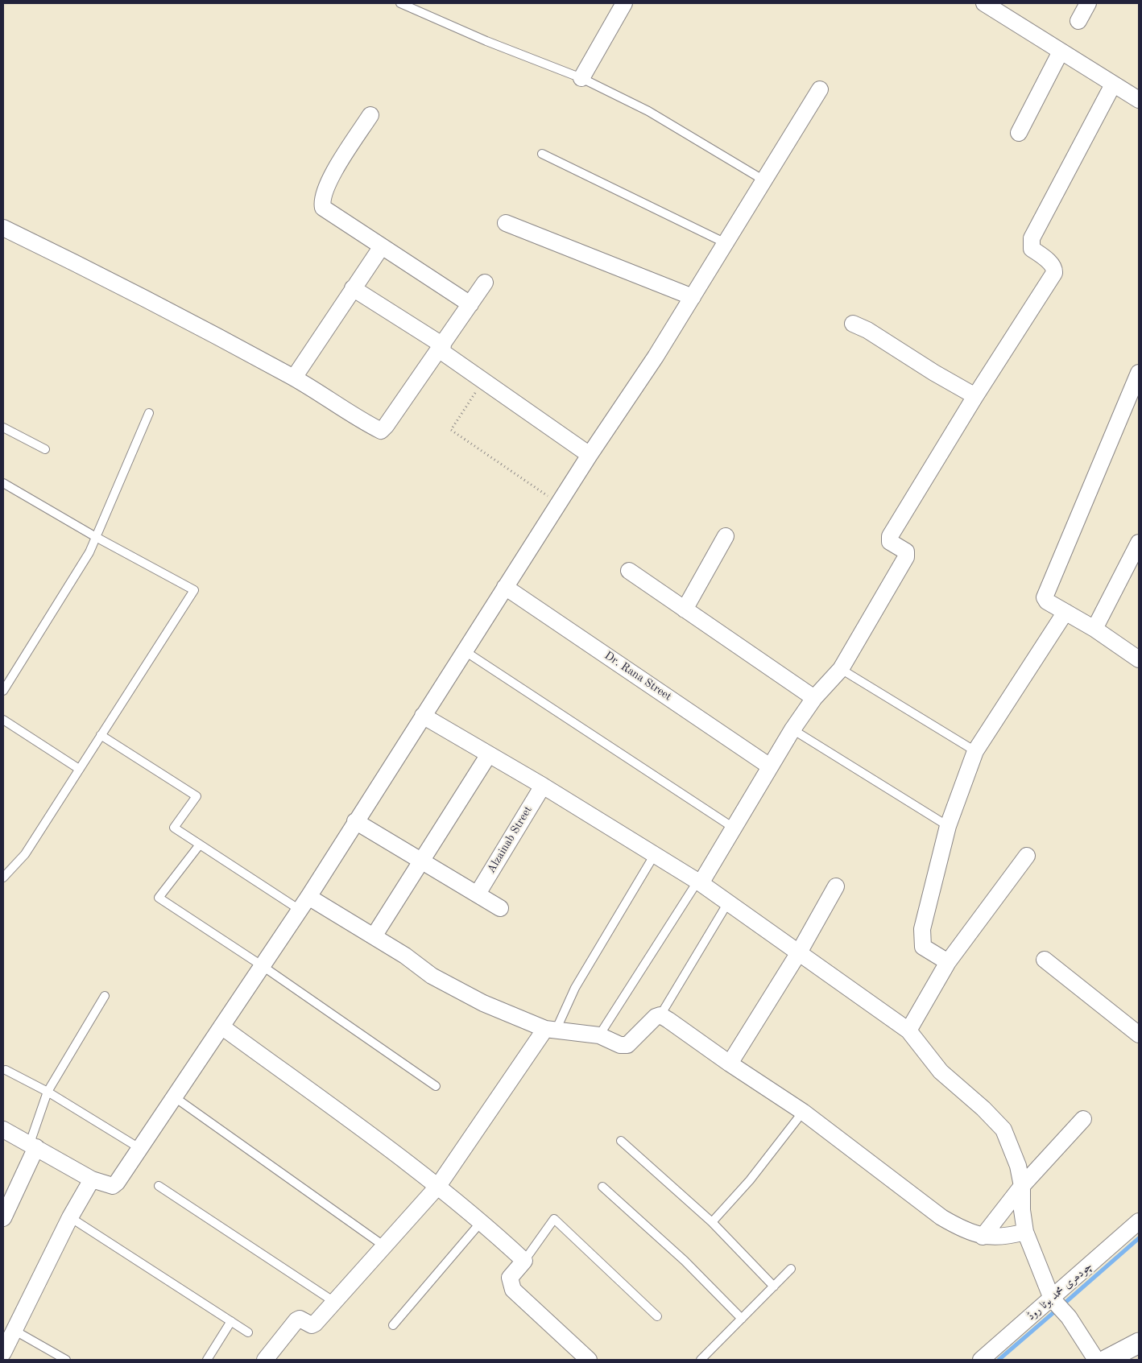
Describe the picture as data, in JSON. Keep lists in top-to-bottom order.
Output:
{
  "streets": {
    "street": ["Dr. Rana Street", "Alzainab Street", "چودھری محمد بوٹا روڈ"]
  }
}
